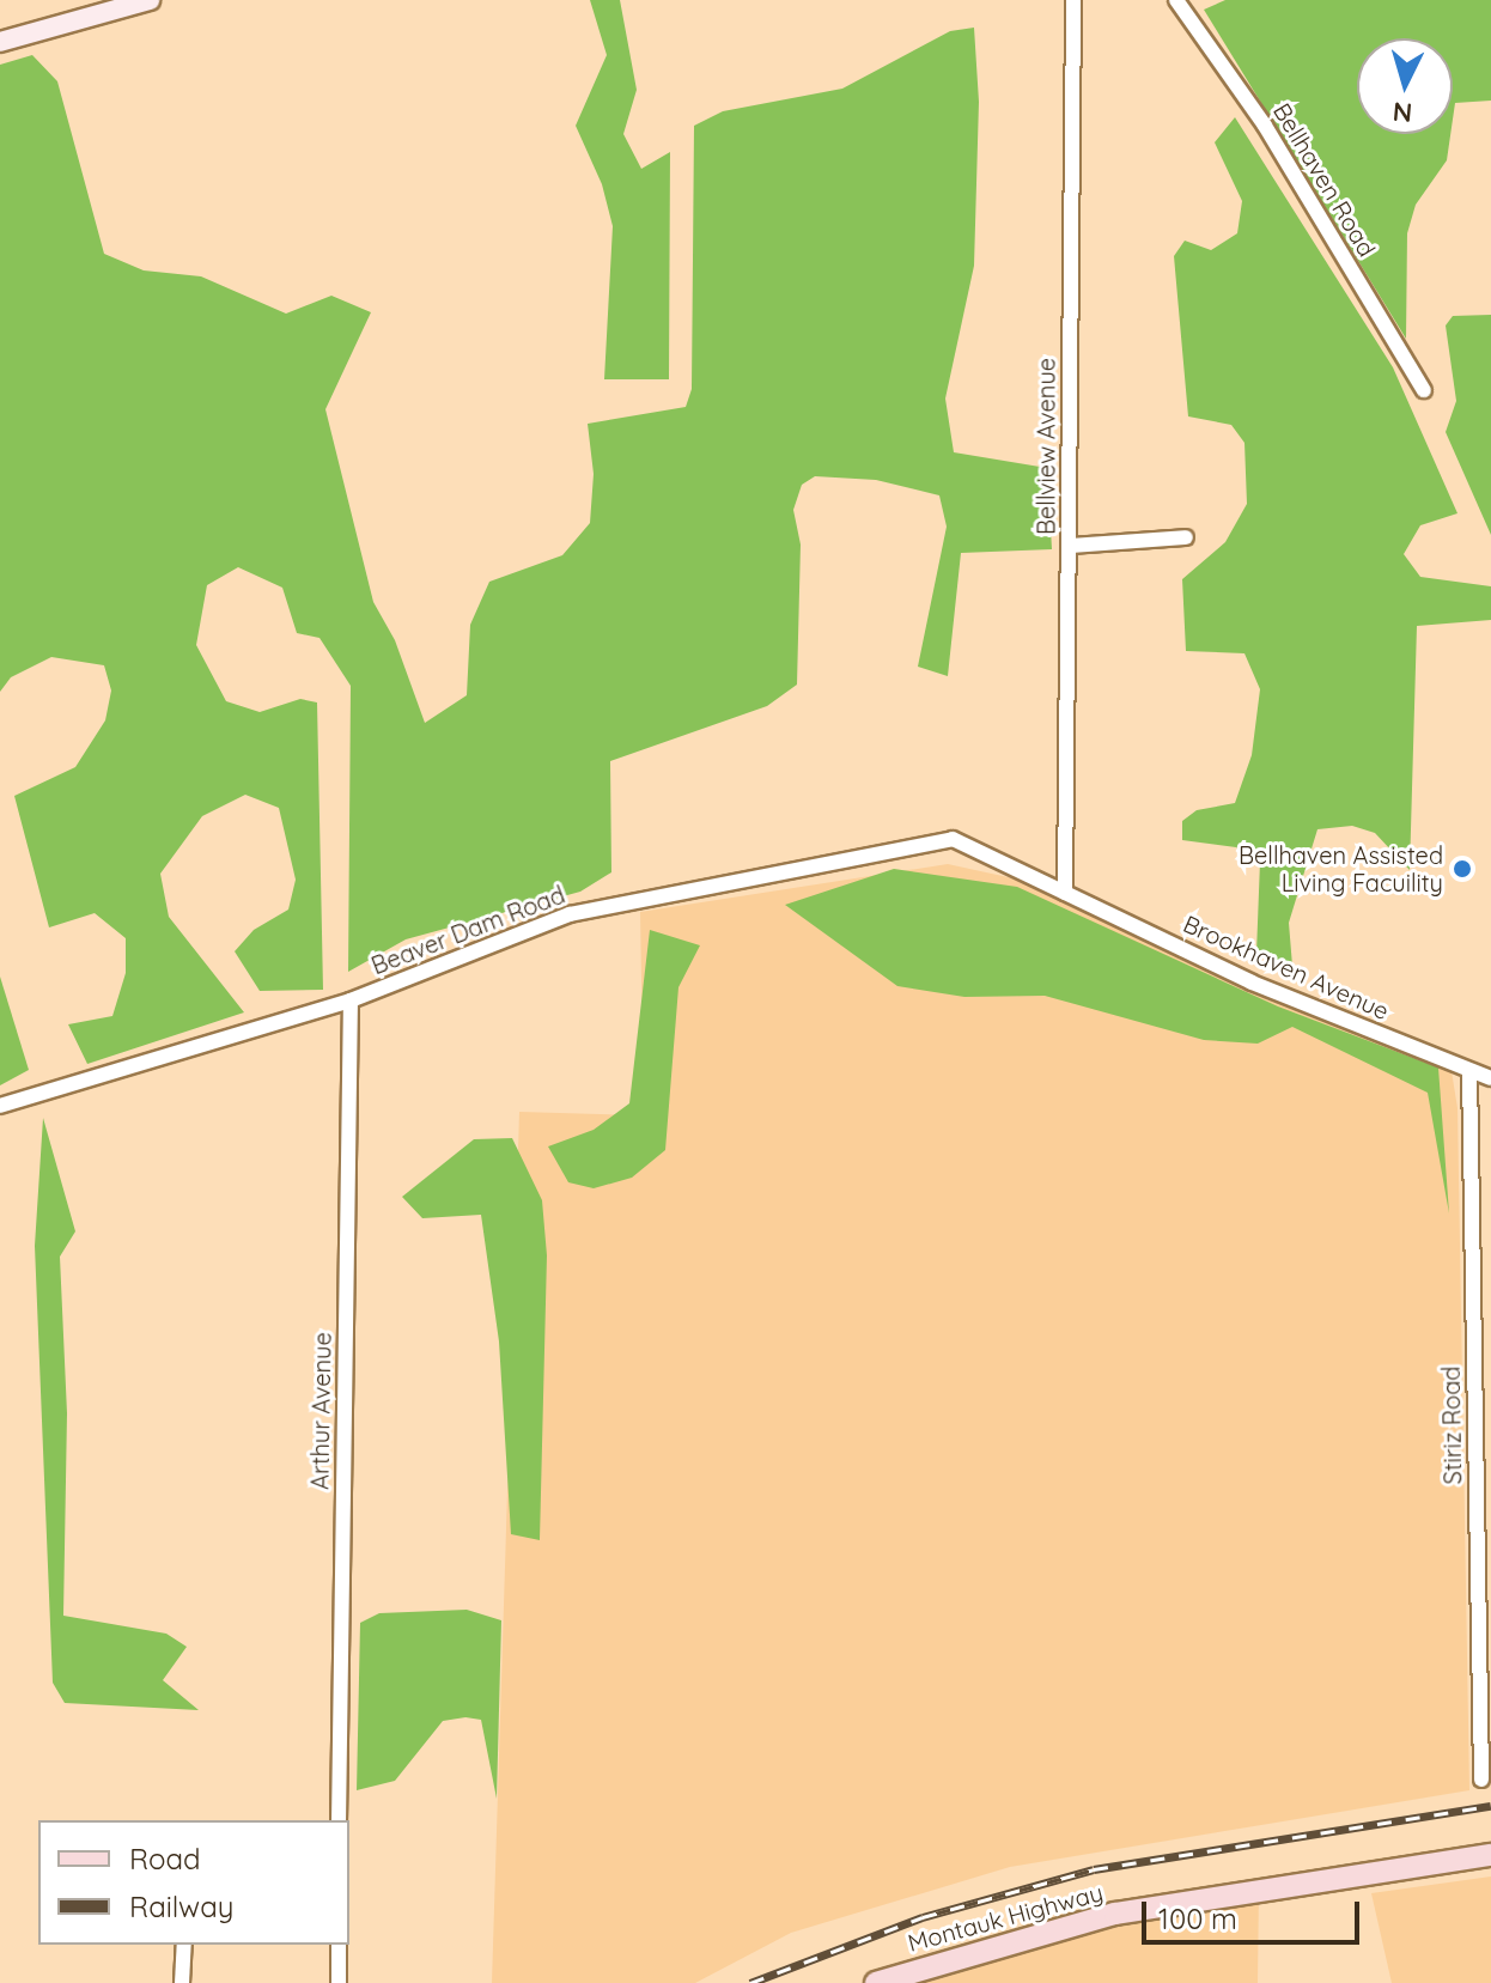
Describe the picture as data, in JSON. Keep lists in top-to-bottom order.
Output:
{
  "streets": {
    "main road": ["Montauk Highway"],
    "street": [
      "Bellhaven Road",
      "Bellview Avenue",
      "Beaver Dam Road",
      "Brookhaven Avenue",
      "Arthur Avenue",
      "Stiriz Road"
    ]
  },
  "crossings": [
    ["Bellview Avenue", "Beaver Dam Road"],
    ["Bellview Avenue", "Brookhaven Avenue"],
    ["Beaver Dam Road", "Brookhaven Avenue"],
    ["Beaver Dam Road", "Arthur Avenue"],
    ["Brookhaven Avenue", "Stiriz Road"]
  ],
  "places": ["Bellhaven Assisted Living Facuility"],
  "legend": ["Road", "Railway"],
  "scale_bar": "100 m",
  "north": "bottom"
}
